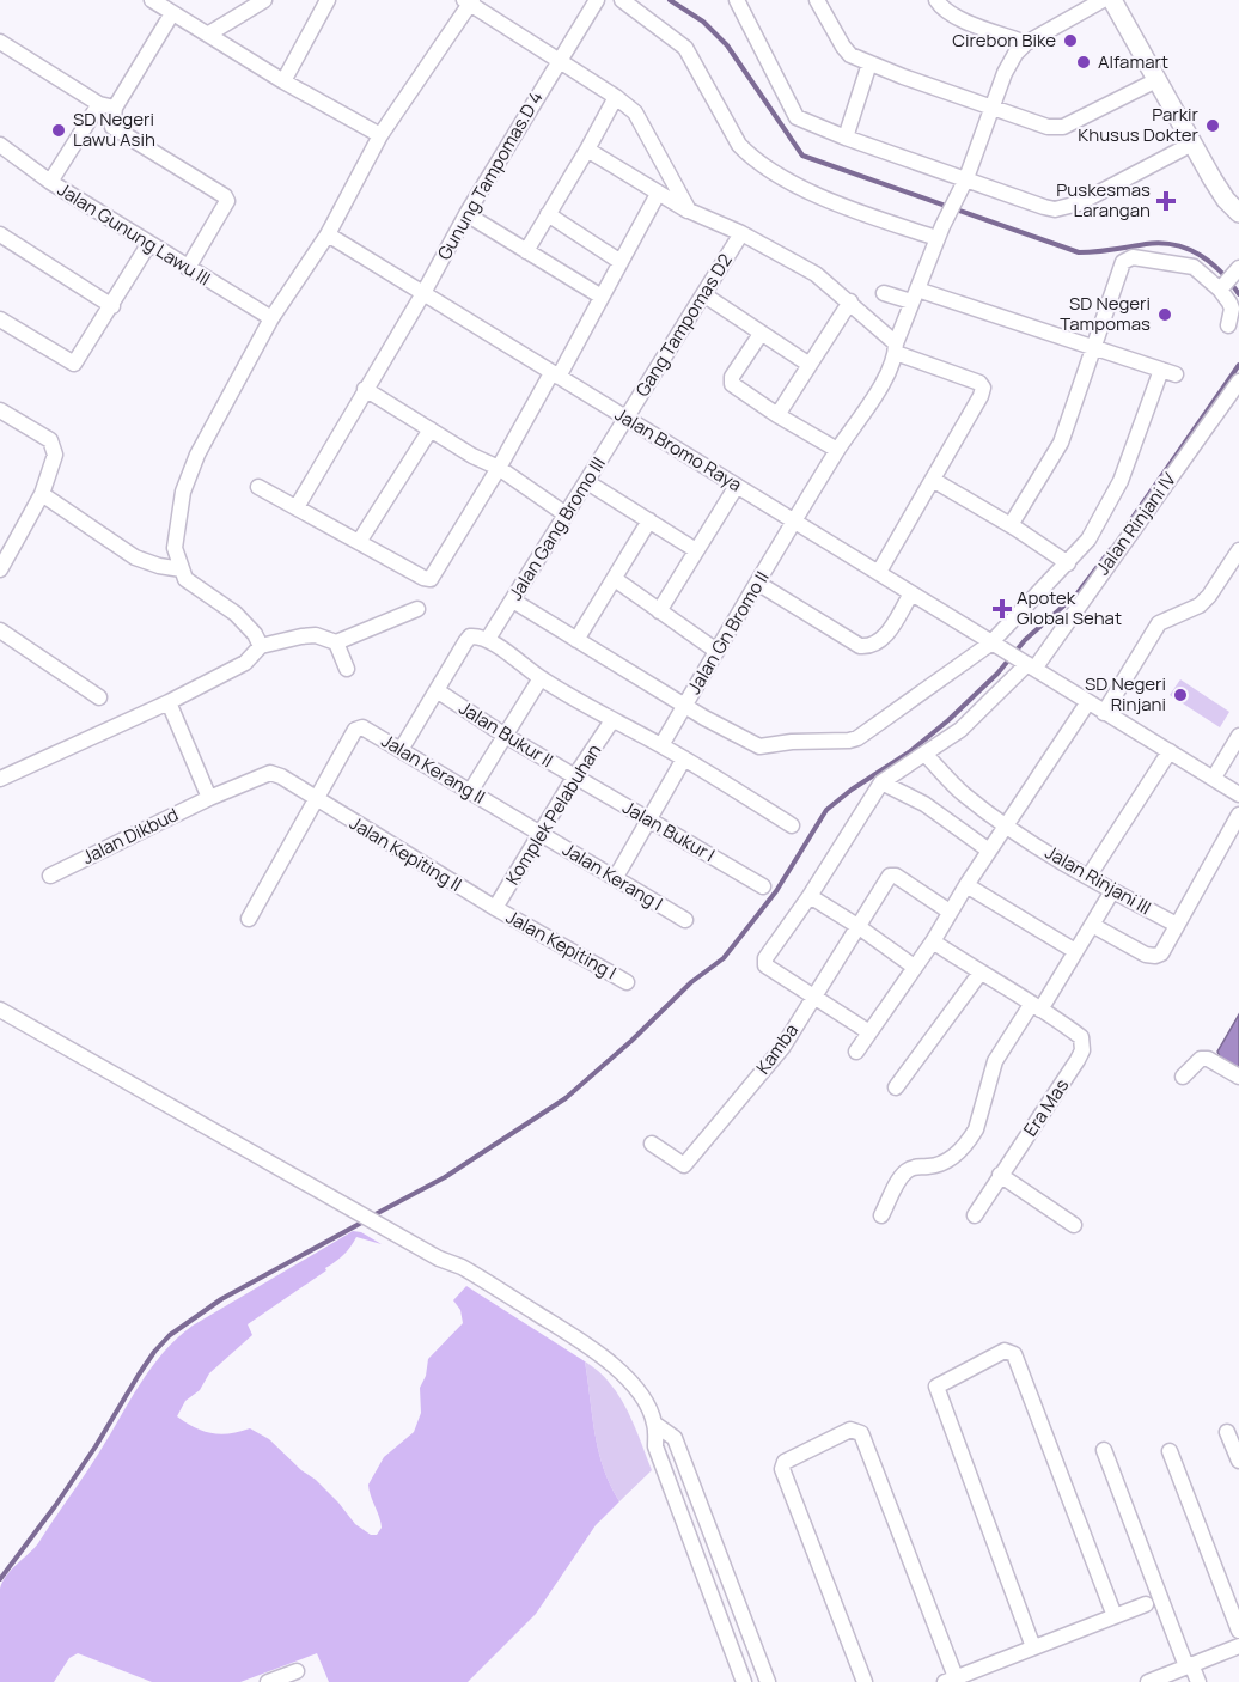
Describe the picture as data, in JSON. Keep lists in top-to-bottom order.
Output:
{
  "streets": {
    "street": [
      "Gunung Tampomas.D 4",
      "Jalan Gunung Lawu III",
      "Gang Tampomas D2",
      "Jalan Bromo Raya",
      "Jalan Rinjani IV",
      "Jalan Gang Bromo III",
      "Jalan Gn Bromo II",
      "Jalan Bukur II",
      "Jalan Kerang II",
      "Komplek Pelabuhan",
      "Jalan Bukur I",
      "Jalan Dikbud",
      "Jalan Kepiting II",
      "Jalan Kerang I",
      "Jalan Rinjani III",
      "Jalan Kepiting I",
      "Kamba",
      "Era Mas"
    ]
  },
  "crossings": [
    ["Gunung Tampomas.D 4", "Jalan Bromo Raya"],
    ["Gang Tampomas D2", "Jalan Bromo Raya"],
    ["Gang Tampomas D2", "Jalan Gang Bromo III"],
    ["Jalan Bromo Raya", "Jalan Rinjani IV"],
    ["Jalan Bromo Raya", "Jalan Gang Bromo III"],
    ["Jalan Bromo Raya", "Jalan Gn Bromo II"],
    ["Jalan Rinjani IV", "Jalan Rinjani III"],
    ["Jalan Bukur II", "Komplek Pelabuhan"],
    ["Jalan Bukur II", "Jalan Bukur I"],
    ["Jalan Kerang II", "Komplek Pelabuhan"],
    ["Jalan Kerang II", "Jalan Dikbud"],
    ["Jalan Kerang II", "Jalan Kepiting II"],
    ["Jalan Kerang II", "Jalan Kerang I"],
    ["Komplek Pelabuhan", "Jalan Bukur I"],
    ["Komplek Pelabuhan", "Jalan Kepiting II"],
    ["Komplek Pelabuhan", "Jalan Kerang I"],
    ["Komplek Pelabuhan", "Jalan Kepiting I"],
    ["Jalan Dikbud", "Jalan Kepiting II"],
    ["Jalan Kepiting II", "Jalan Kepiting I"]
  ],
  "places": {
    "other": [
      "Cirebon Bike",
      "Alfamart",
      "Parkir Khusus Dokter",
      "SD Negeri Lawu Asih",
      "SD Negeri Tampomas",
      "SD Negeri Rinjani"
    ],
    "health": ["Puskesmas Larangan", "Apotek Global Sehat"]
  }
}
